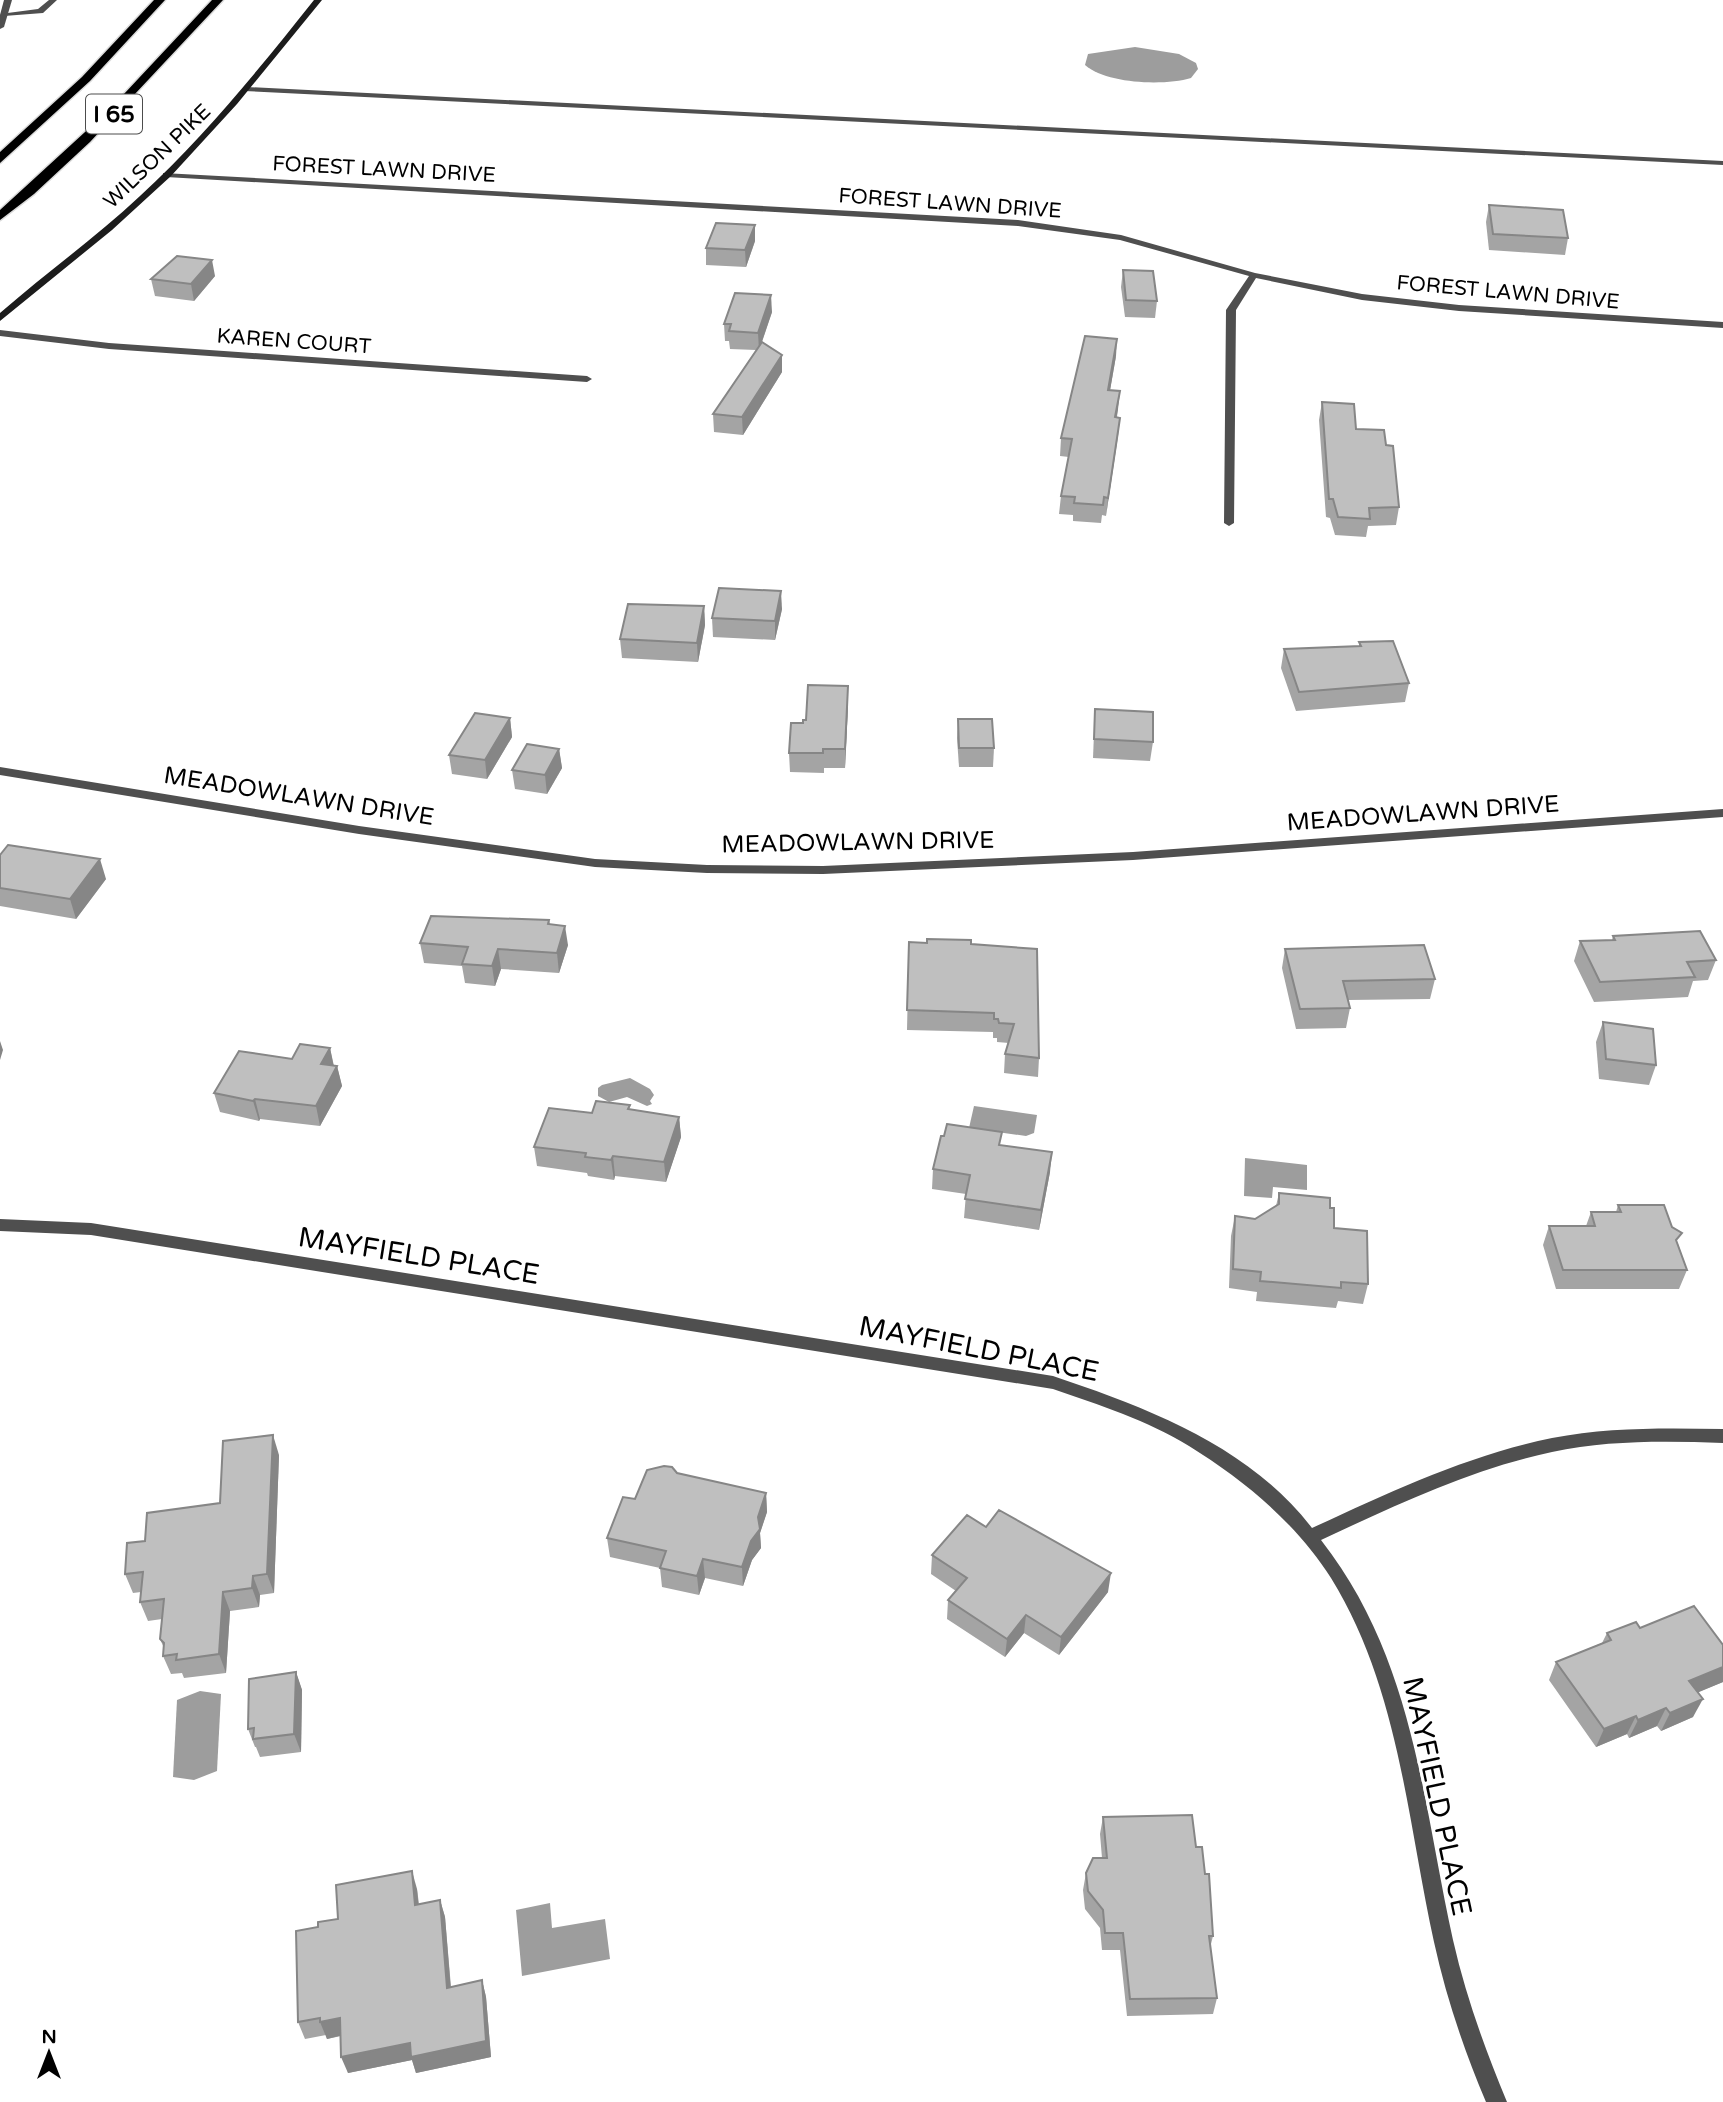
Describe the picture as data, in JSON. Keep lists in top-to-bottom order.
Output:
{
  "streets": {
    "highway": ["I 65"],
    "main road": ["WILSON PIKE"],
    "street": [
      "FOREST LAWN DRIVE",
      "KAREN COURT",
      "MEADOWLAWN DRIVE",
      "MAYFIELD PLACE"
    ]
  },
  "crossings": [
    ["WILSON PIKE", "FOREST LAWN DRIVE"]
  ],
  "north": "top"
}
